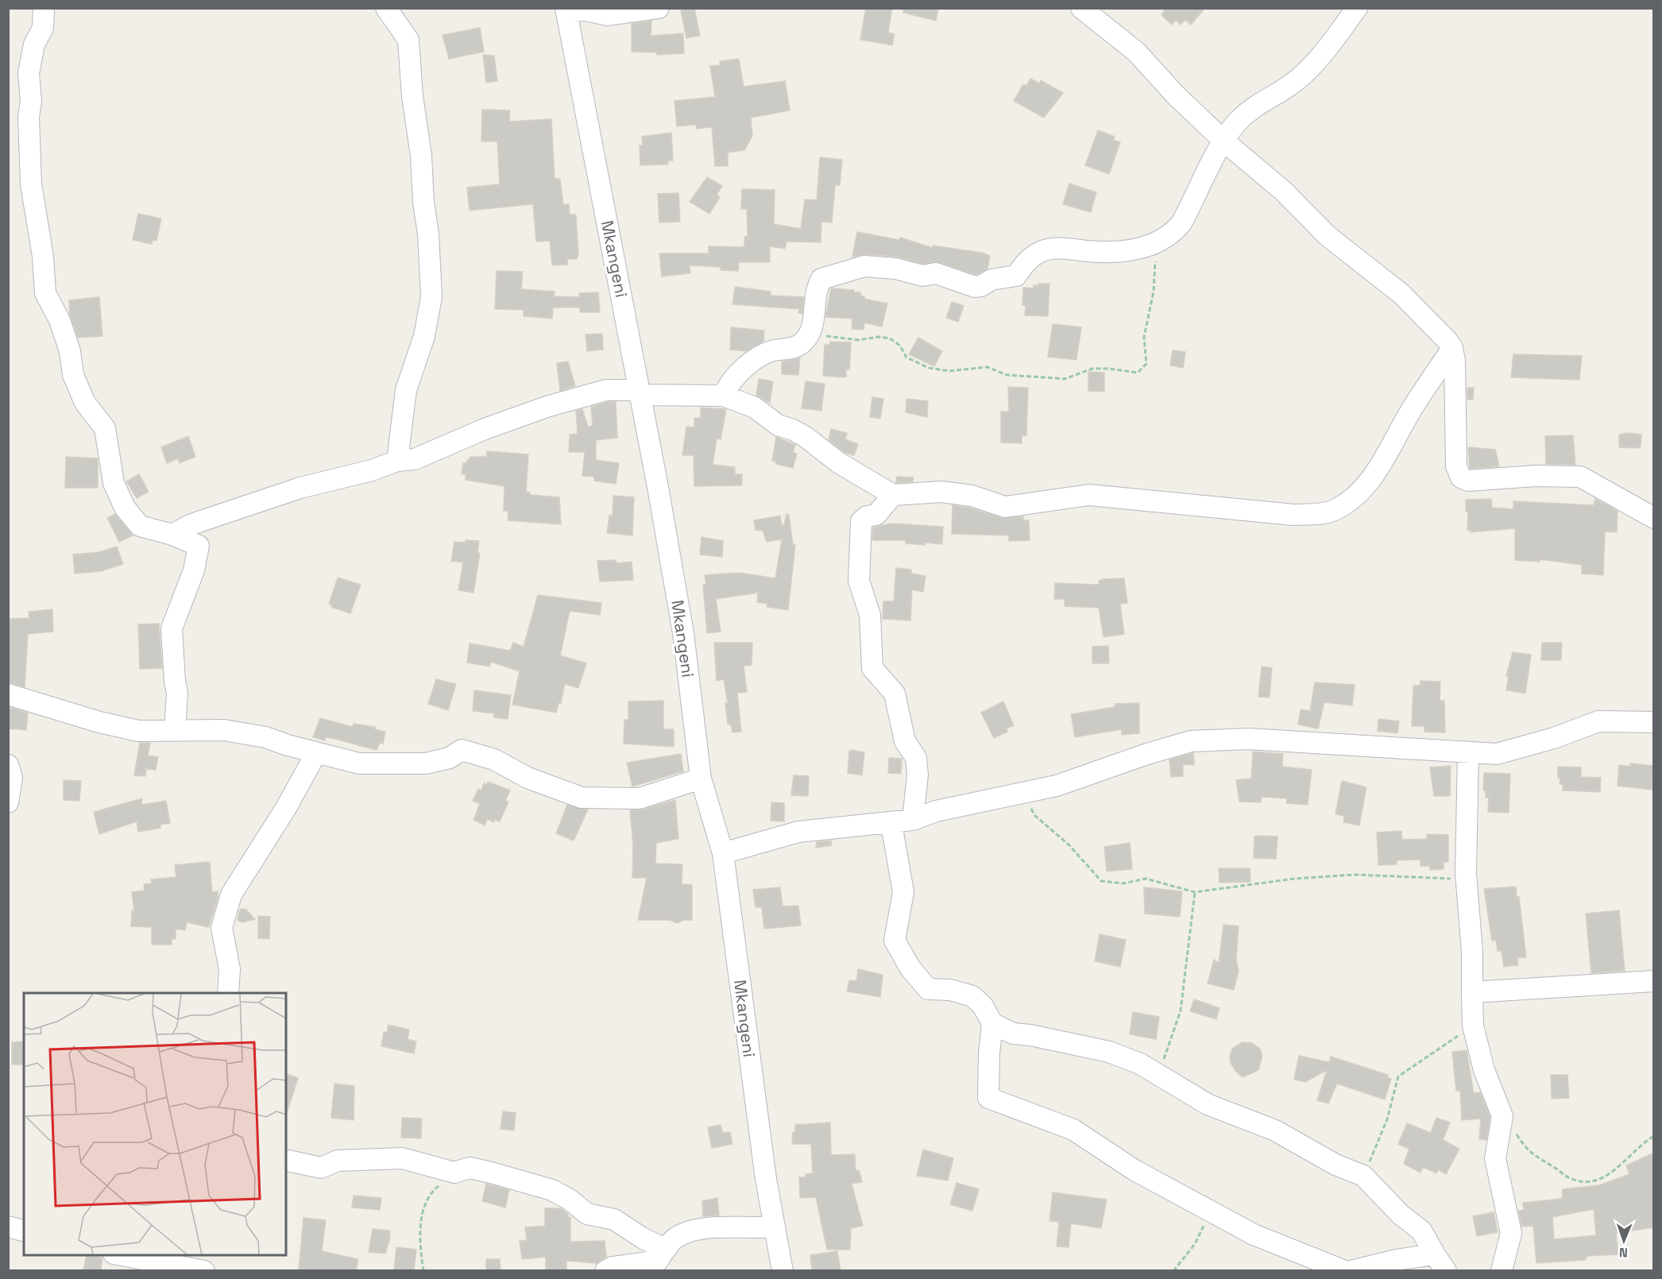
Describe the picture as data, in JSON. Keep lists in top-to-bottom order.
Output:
{
  "streets": {
    "street": ["Mkangeni"]
  },
  "north": "bottom"
}
